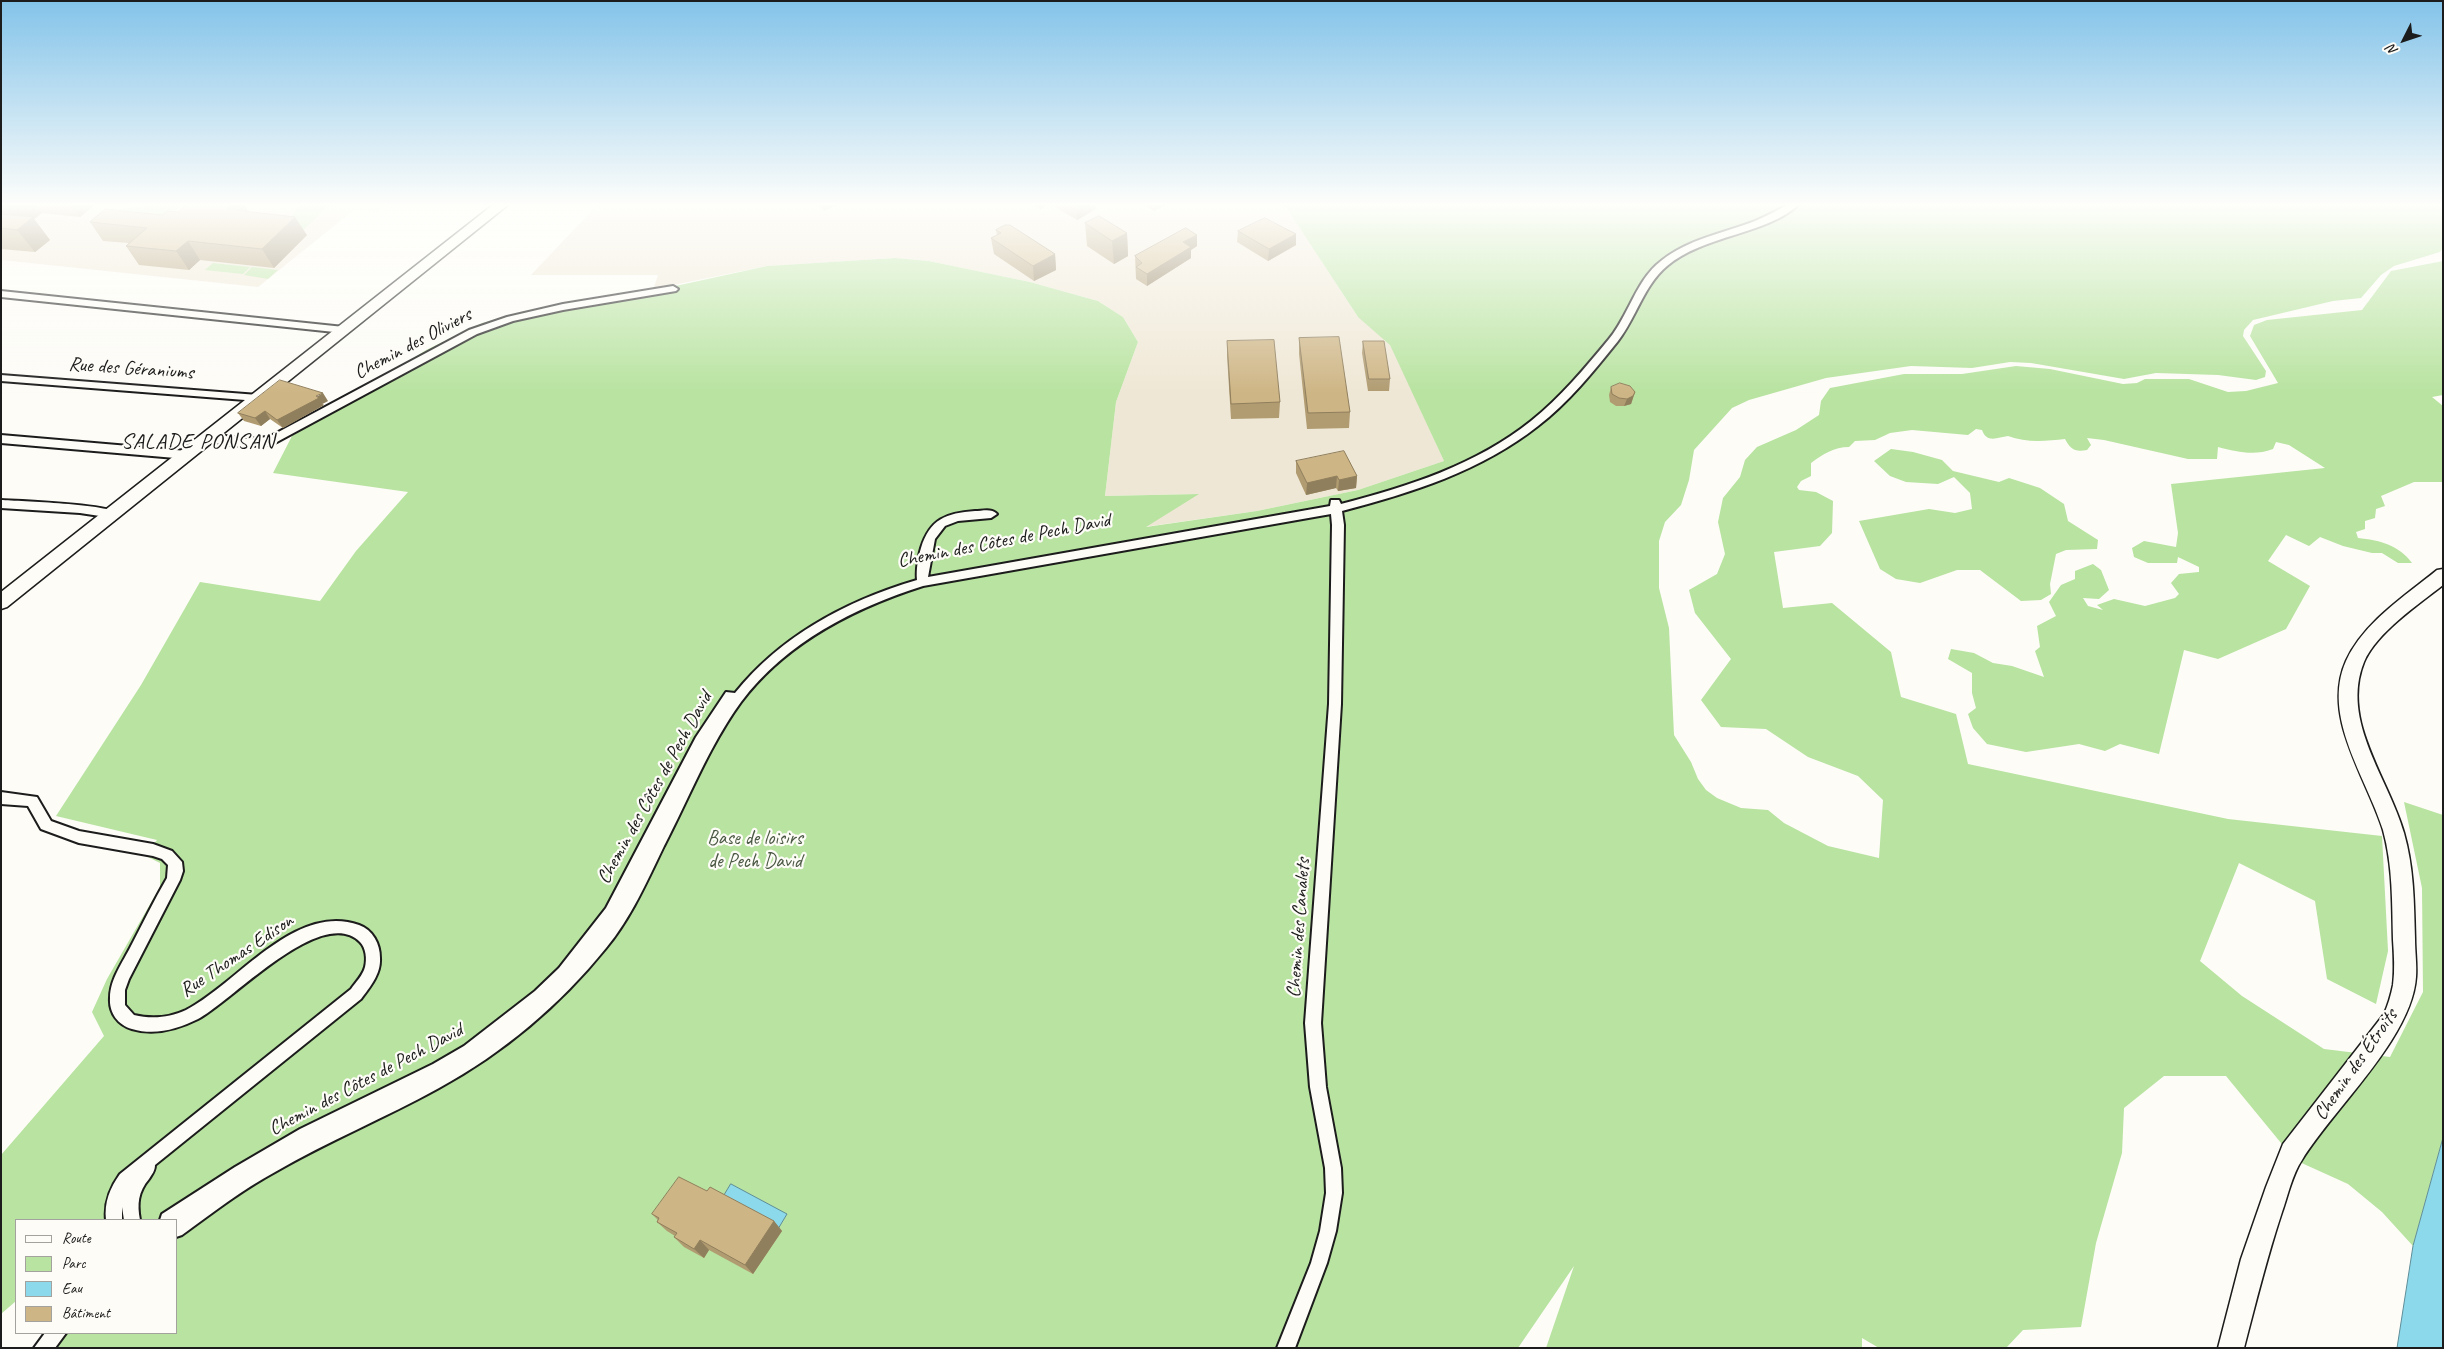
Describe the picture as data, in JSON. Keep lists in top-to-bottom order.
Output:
{
  "streets": {
    "main road": ["Chemin des Étroits"],
    "street": [
      "Chemin des Oliviers",
      "Rue des Géraniums",
      "Chemin des Côtes de Pech David",
      "Chemin des Canalets",
      "Rue Thomas Edison"
    ]
  },
  "crossings": [
    ["Chemin des Côtes de Pech David", "Chemin des Canalets"]
  ],
  "districts": ["SALADE PONSAN"],
  "parks": ["Base de loisirs de Pech David"],
  "legend": [
    "Route",
    "Parc",
    "Eau",
    "Bâtiment"
  ],
  "north": "bottom left"
}
